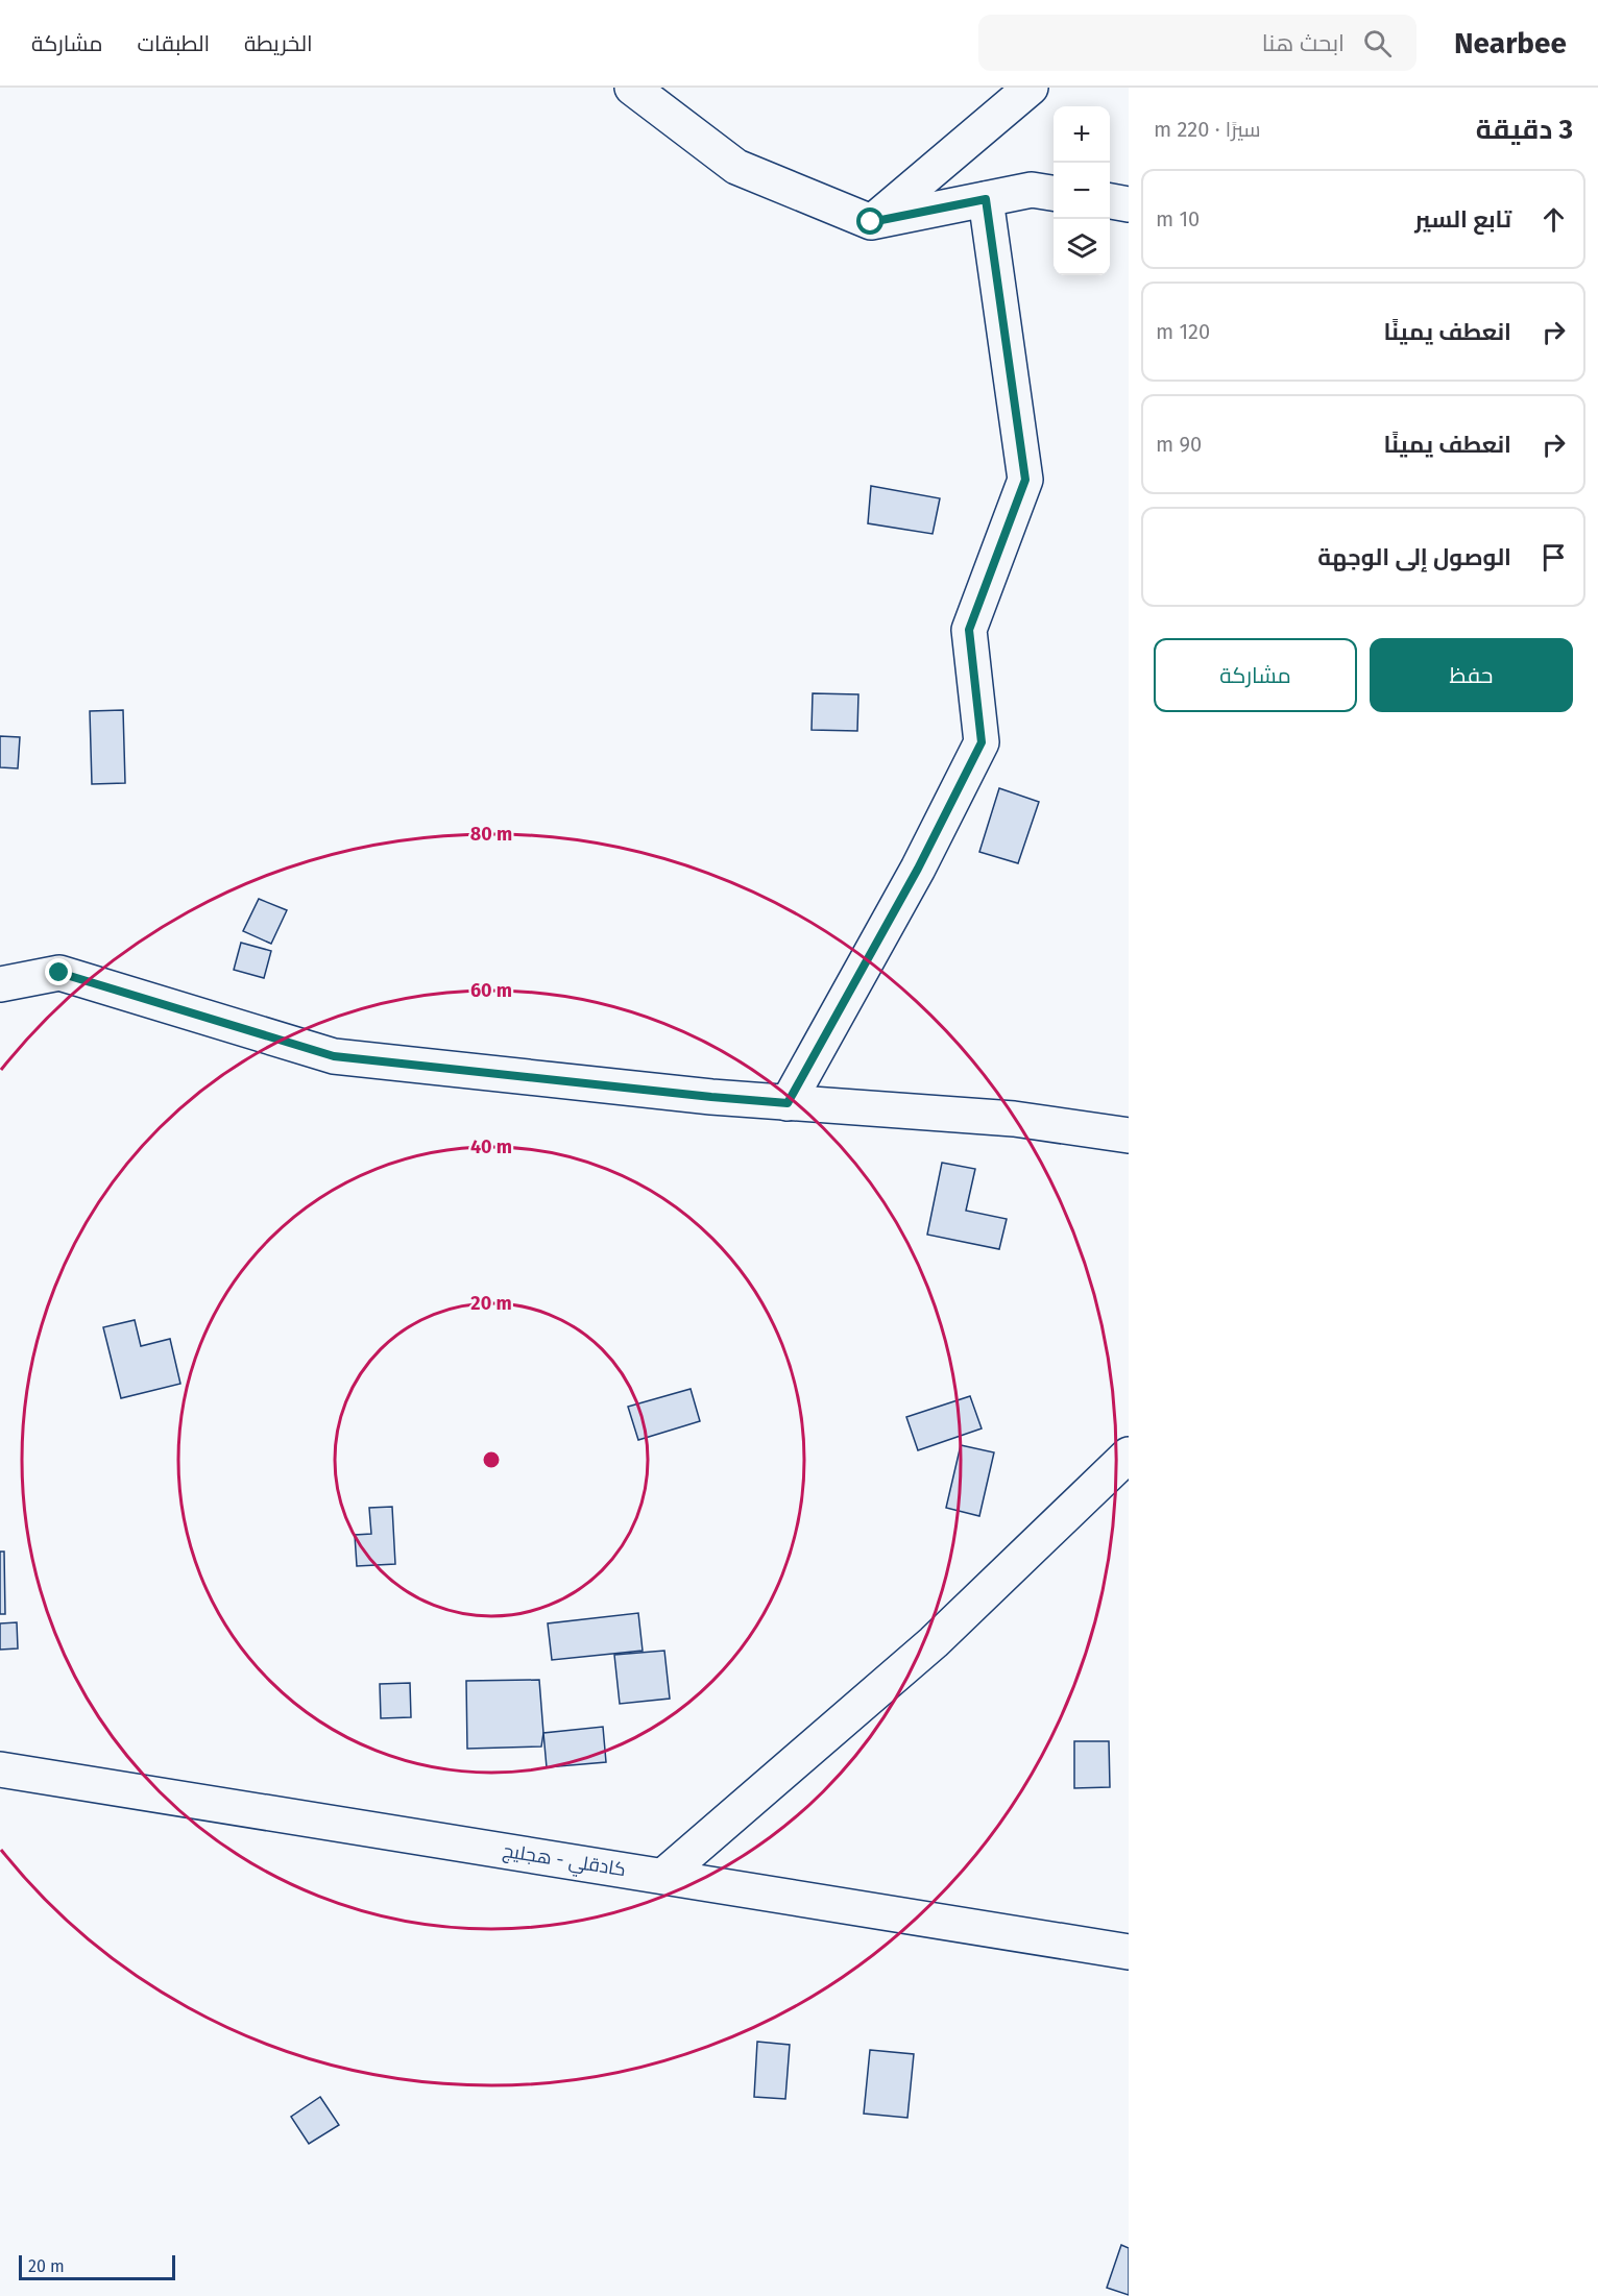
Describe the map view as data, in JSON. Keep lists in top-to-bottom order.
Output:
{
  "streets": {
    "street": ["كادقلي - هجليج"]
  },
  "scale_bar": "20 m",
  "page": {
    "header": "Nearbee",
    "search": "ابحث هنا",
    "nav": ["الخريطة", "الطبقات", "مشاركة"],
    "heading": ["3 دقيقة", "سيرًا · 220 m"],
    "map_buttons": ["+", "−"],
    "list": [
      ["تابع السير", "10 m"],
      ["انعطف يمينًا", "120 m"],
      ["انعطف يمينًا", "90 m"],
      "الوصول إلى الوجهة"
    ],
    "buttons": ["حفظ", "مشاركة"],
    "scale": "20 m"
  },
  "rings": [
    "80 m",
    "60 m",
    "40 m",
    "20 m"
  ]
}
